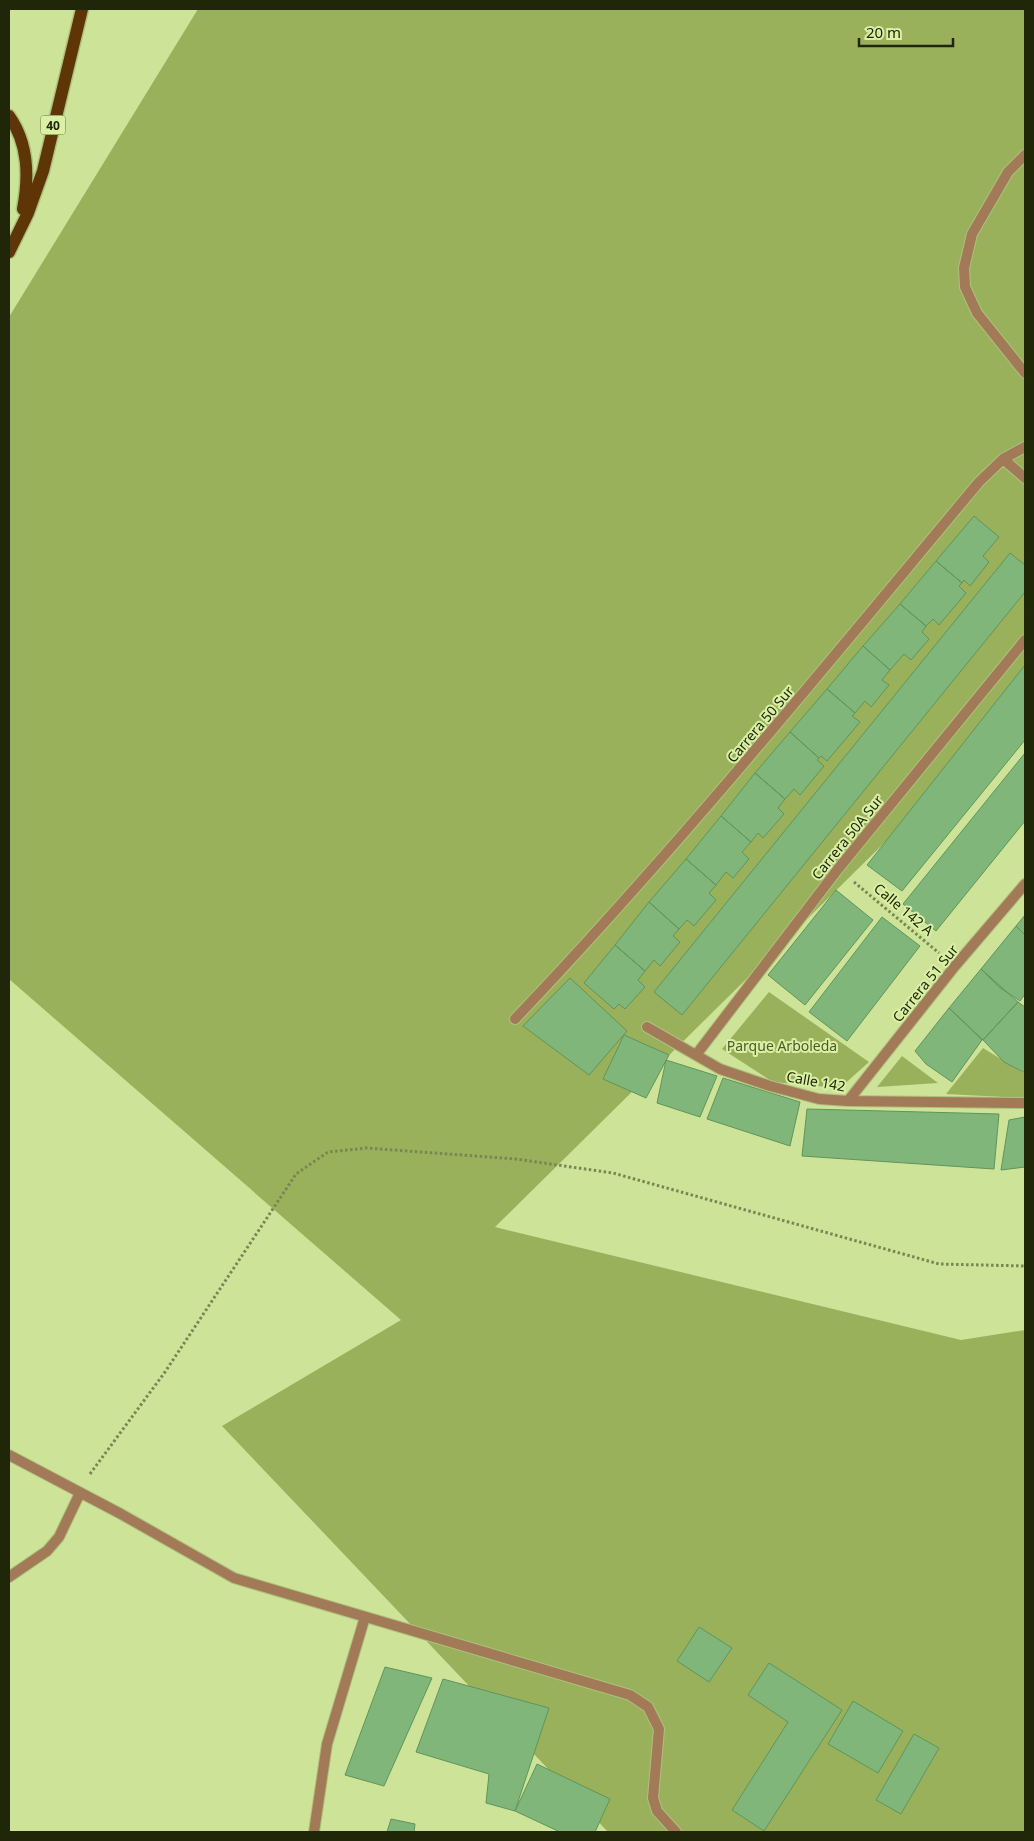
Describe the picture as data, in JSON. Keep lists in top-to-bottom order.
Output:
{
  "streets": {
    "main road": ["40"],
    "street": [
      "Carrera 50 Sur",
      "Carrera 50A Sur",
      "Carrera 51 Sur",
      "Calle 142"
    ],
    "path": ["Calle 142 A"]
  },
  "crossings": [
    ["Carrera 50A Sur", "Calle 142 A"],
    ["Carrera 50A Sur", "Calle 142"],
    ["Calle 142 A", "Carrera 51 Sur"],
    ["Carrera 51 Sur", "Calle 142"]
  ],
  "parks": ["Parque Arboleda"],
  "scale_bar": "20 m"
}
